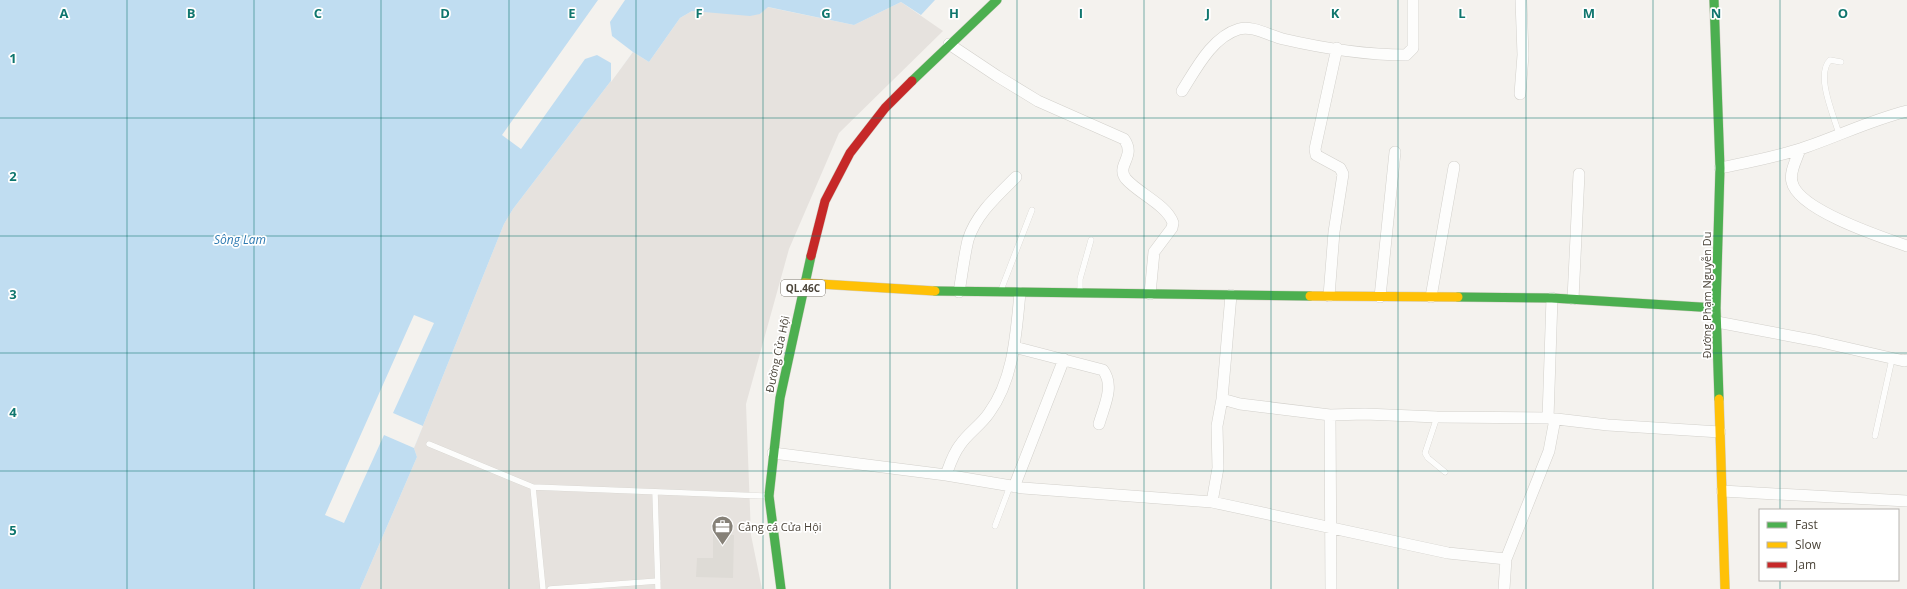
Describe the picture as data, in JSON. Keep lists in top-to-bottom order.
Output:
{
  "streets": {
    "main road": ["QL.46C", "Đường Phạm Nguyễn Du", "Đường Cửa Hội"]
  },
  "water": ["Sông Lam"],
  "places": {
    "office": ["Cảng cá Cửa Hội"]
  },
  "legend": ["Fast", "Slow", "Jam"],
  "grid": {
    "columns": [
      "A",
      "B",
      "C",
      "D",
      "E",
      "F",
      "G",
      "H",
      "I",
      "J",
      "K",
      "L",
      "M",
      "N",
      "O"
    ],
    "rows": [
      "1",
      "2",
      "3",
      "4",
      "5"
    ]
  }
}
